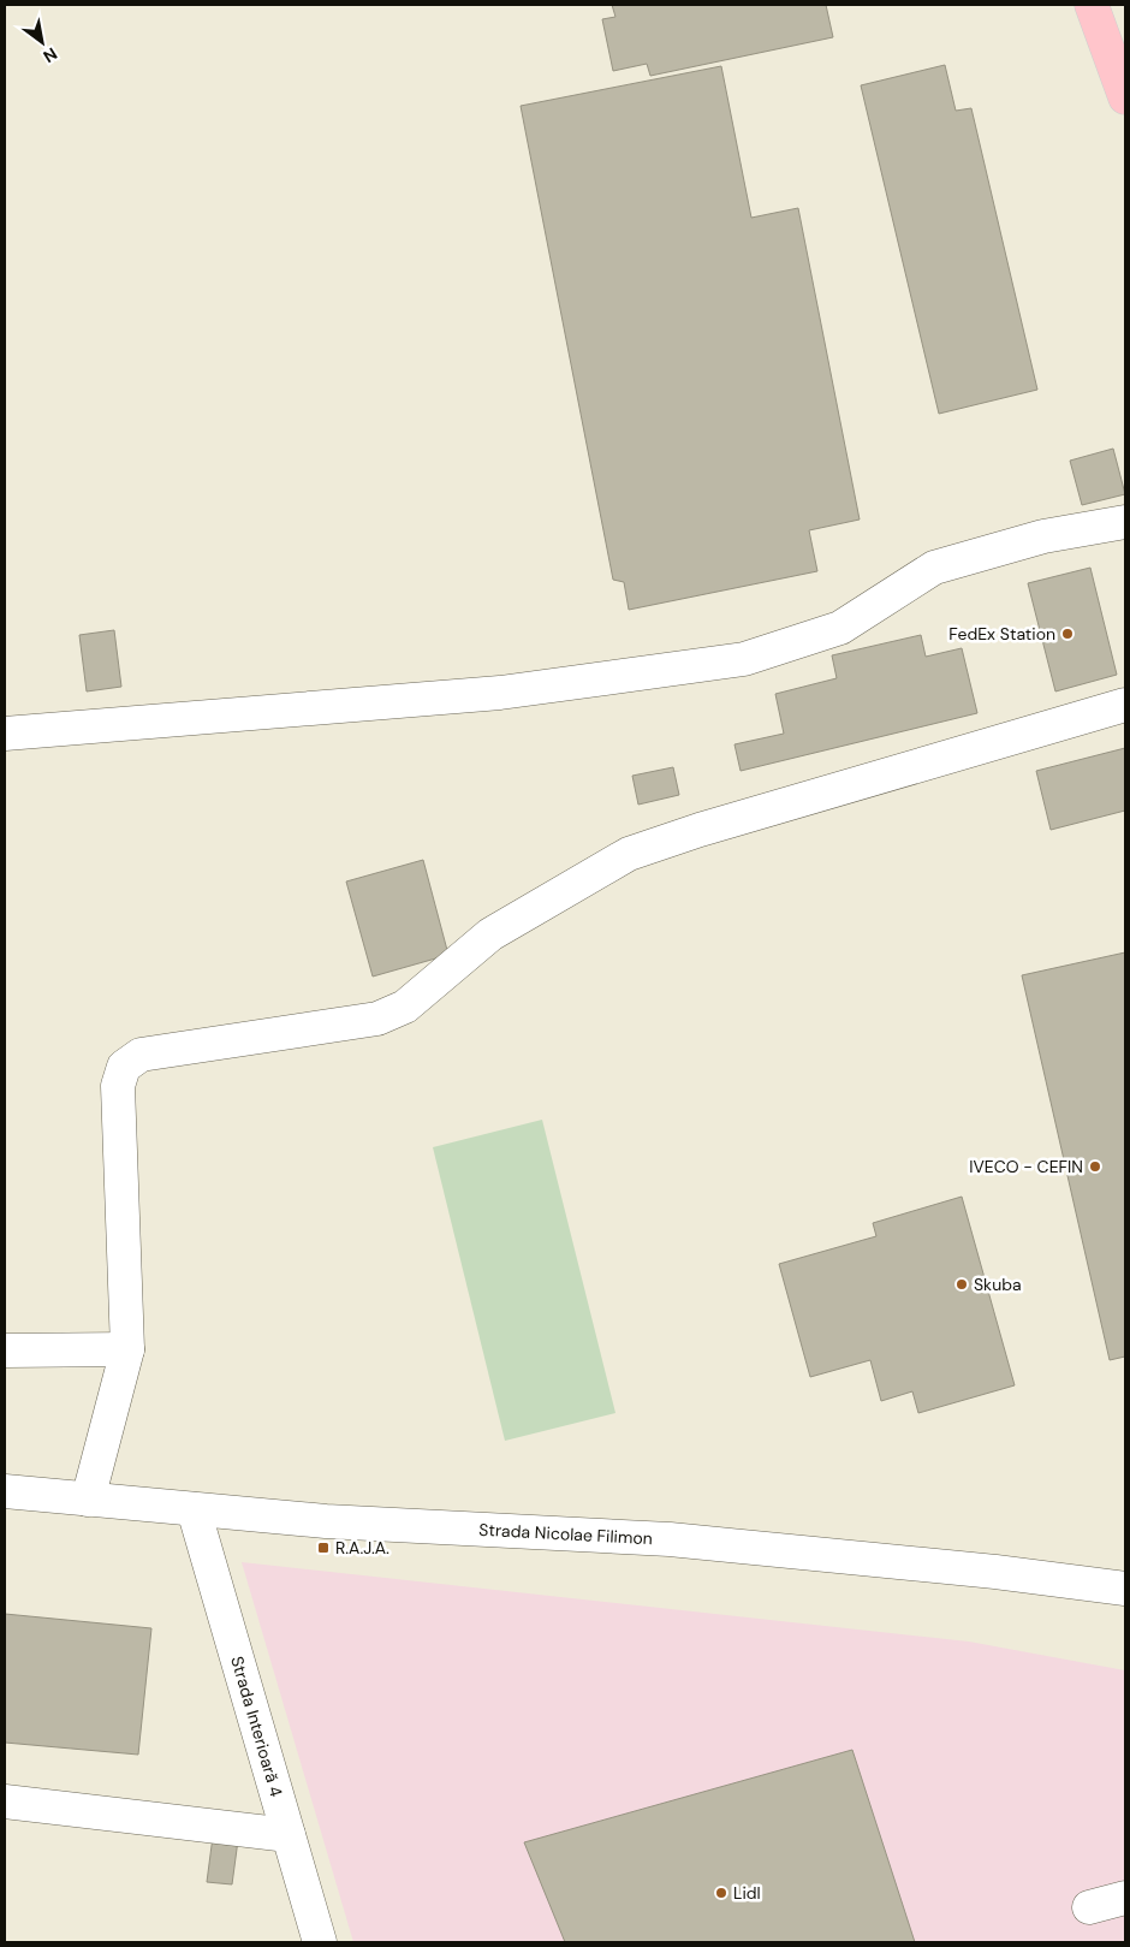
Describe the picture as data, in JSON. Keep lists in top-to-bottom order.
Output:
{
  "streets": {
    "street": ["Strada Nicolae Filimon", "Strada Interioară 4"]
  },
  "crossings": [
    ["Strada Nicolae Filimon", "Strada Interioară 4"]
  ],
  "places": {
    "other": [
      "FedEx Station",
      "IVECO - CEFIN",
      "Skuba",
      "Lidl"
    ],
    "transit": ["R.A.J.A."]
  },
  "north": "bottom right"
}
